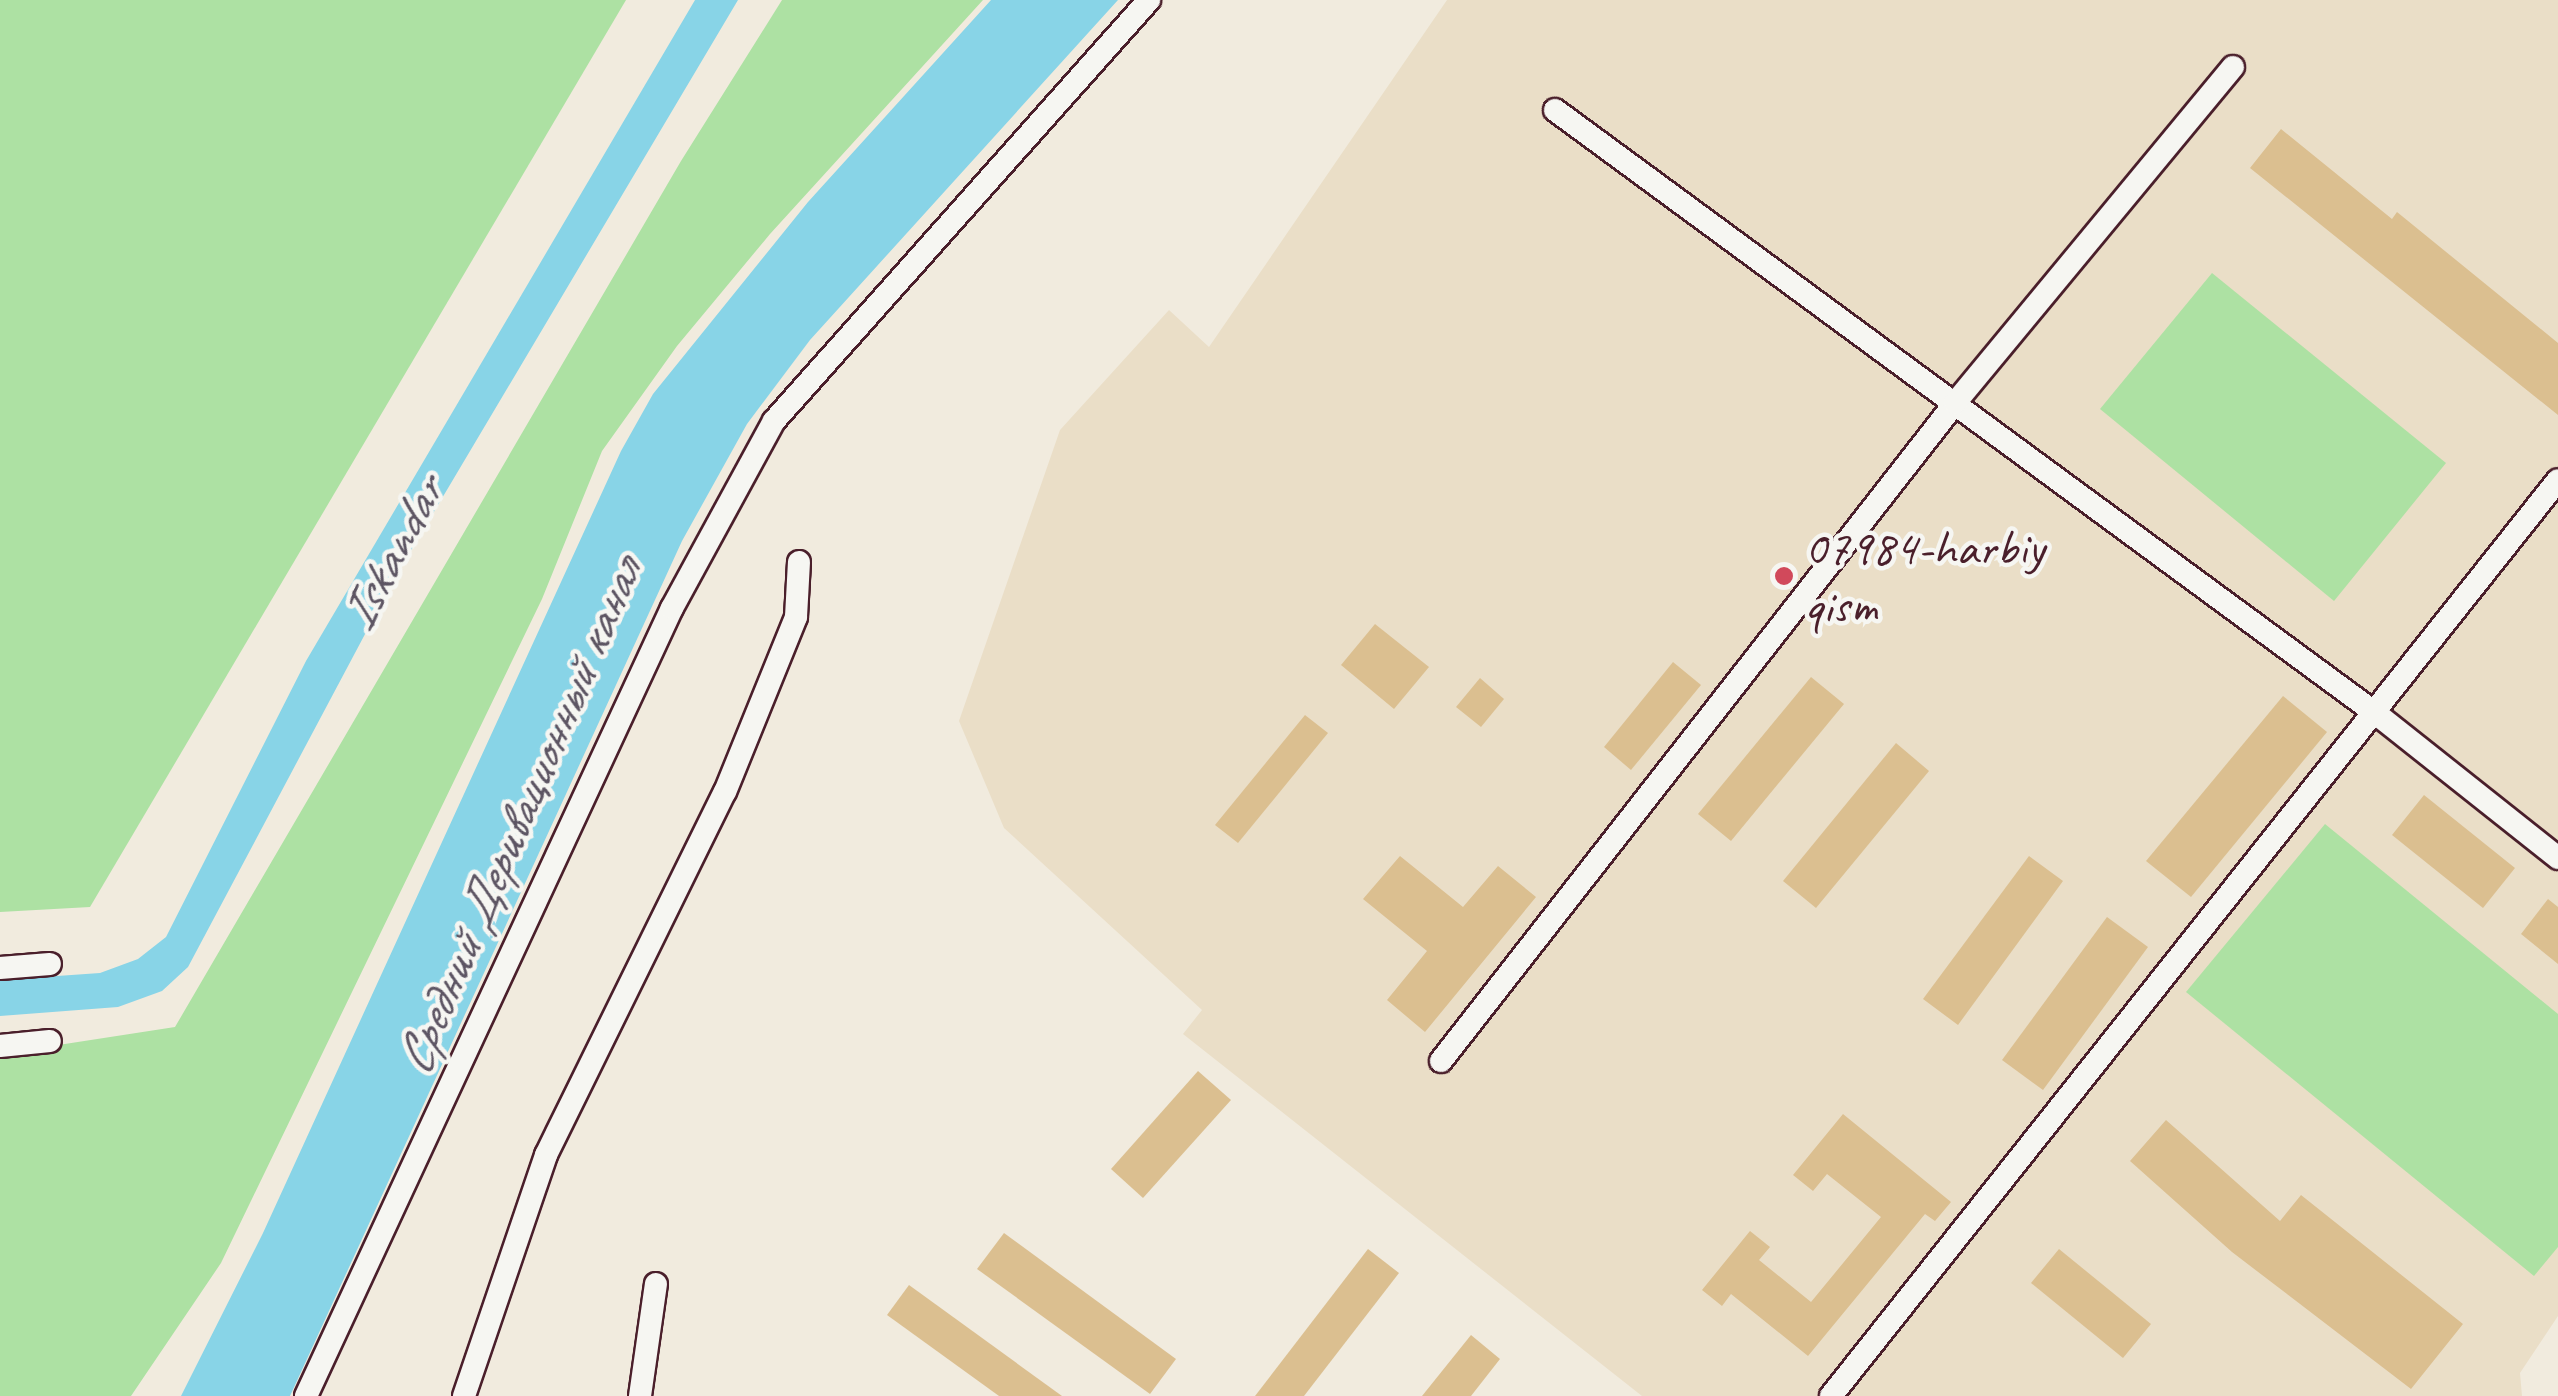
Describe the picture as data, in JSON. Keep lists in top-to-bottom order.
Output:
{
  "water": ["Iskandar", "Средний Деривационный канал"],
  "places": ["07984-harbiy qism"]
}
